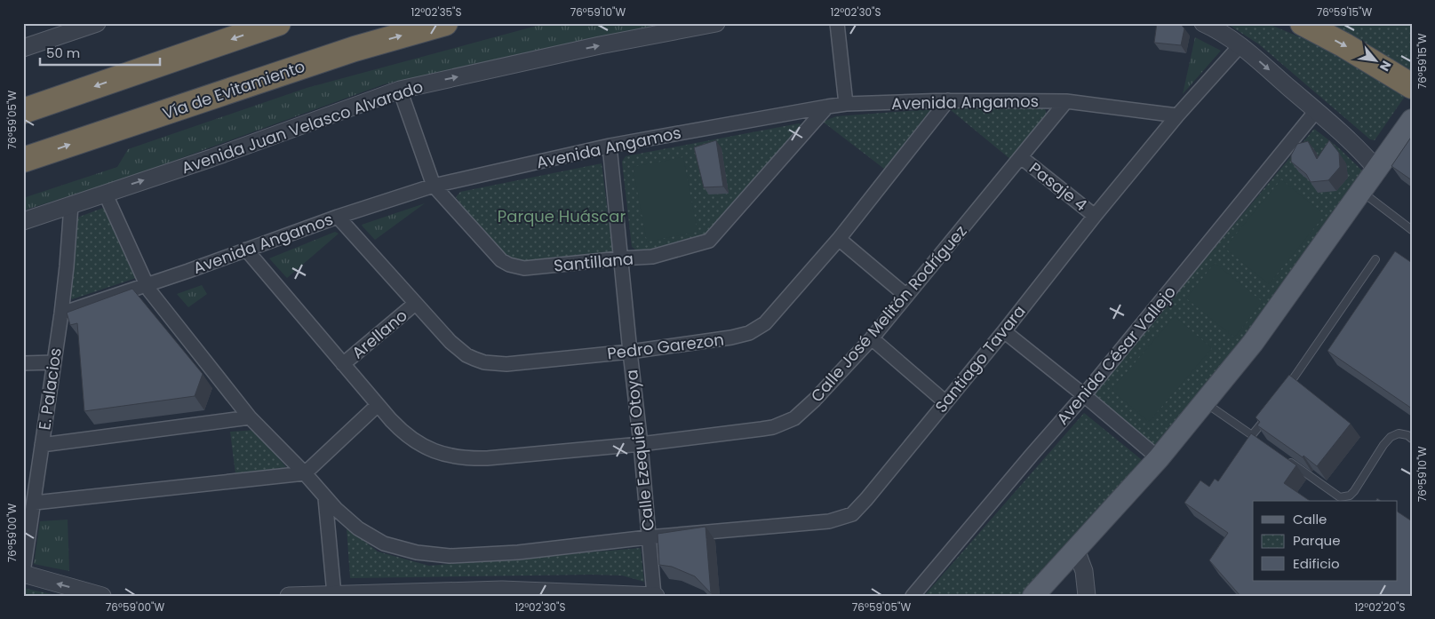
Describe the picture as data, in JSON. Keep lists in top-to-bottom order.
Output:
{
  "streets": {
    "highway": ["Vía de Evitamiento"],
    "street": [
      "Avenida Angamos",
      "Avenida Juan Velasco Alvarado",
      "Pasaje 4",
      "Santillana",
      "Calle José Melitón Rodríguez",
      "Arellano",
      "Pedro Garezon",
      "Avenida César Vallejo",
      "Santiago Tavara",
      "E. Palacios",
      "Calle Ezequiel Otoya"
    ]
  },
  "crossings": [
    ["Avenida Angamos", "Santillana"],
    ["Avenida Angamos", "Calle José Melitón Rodríguez"],
    ["Avenida Angamos", "Pedro Garezon"],
    ["Avenida Angamos", "Santiago Tavara"],
    ["Avenida Angamos", "E. Palacios"],
    ["Avenida Angamos", "Calle Ezequiel Otoya"],
    ["Avenida Juan Velasco Alvarado", "Santillana"],
    ["Avenida Juan Velasco Alvarado", "Santiago Tavara"],
    ["Avenida Juan Velasco Alvarado", "E. Palacios"],
    ["Pasaje 4", "Calle José Melitón Rodríguez"],
    ["Pasaje 4", "Santiago Tavara"],
    ["Santillana", "Calle Ezequiel Otoya"],
    ["Calle José Melitón Rodríguez", "Arellano"],
    ["Calle José Melitón Rodríguez", "Calle Ezequiel Otoya"],
    ["Arellano", "Pedro Garezon"],
    ["Pedro Garezon", "Calle Ezequiel Otoya"],
    ["Santiago Tavara", "Calle Ezequiel Otoya"]
  ],
  "one_way": ["Avenida Juan Velasco Alvarado"],
  "parks": ["Parque Huáscar"],
  "legend": ["Calle", "Parque", "Edificio"],
  "scale_bar": "50 m",
  "north": "bottom right",
  "coordinates": [
    "12°02'35\"S",
    "76°59'10\"W",
    "12°02'30\"S",
    "76°59'15\"W",
    "76°59'05\"W",
    "76°59'00\"W",
    "12°02'20\"S"
  ]
}
